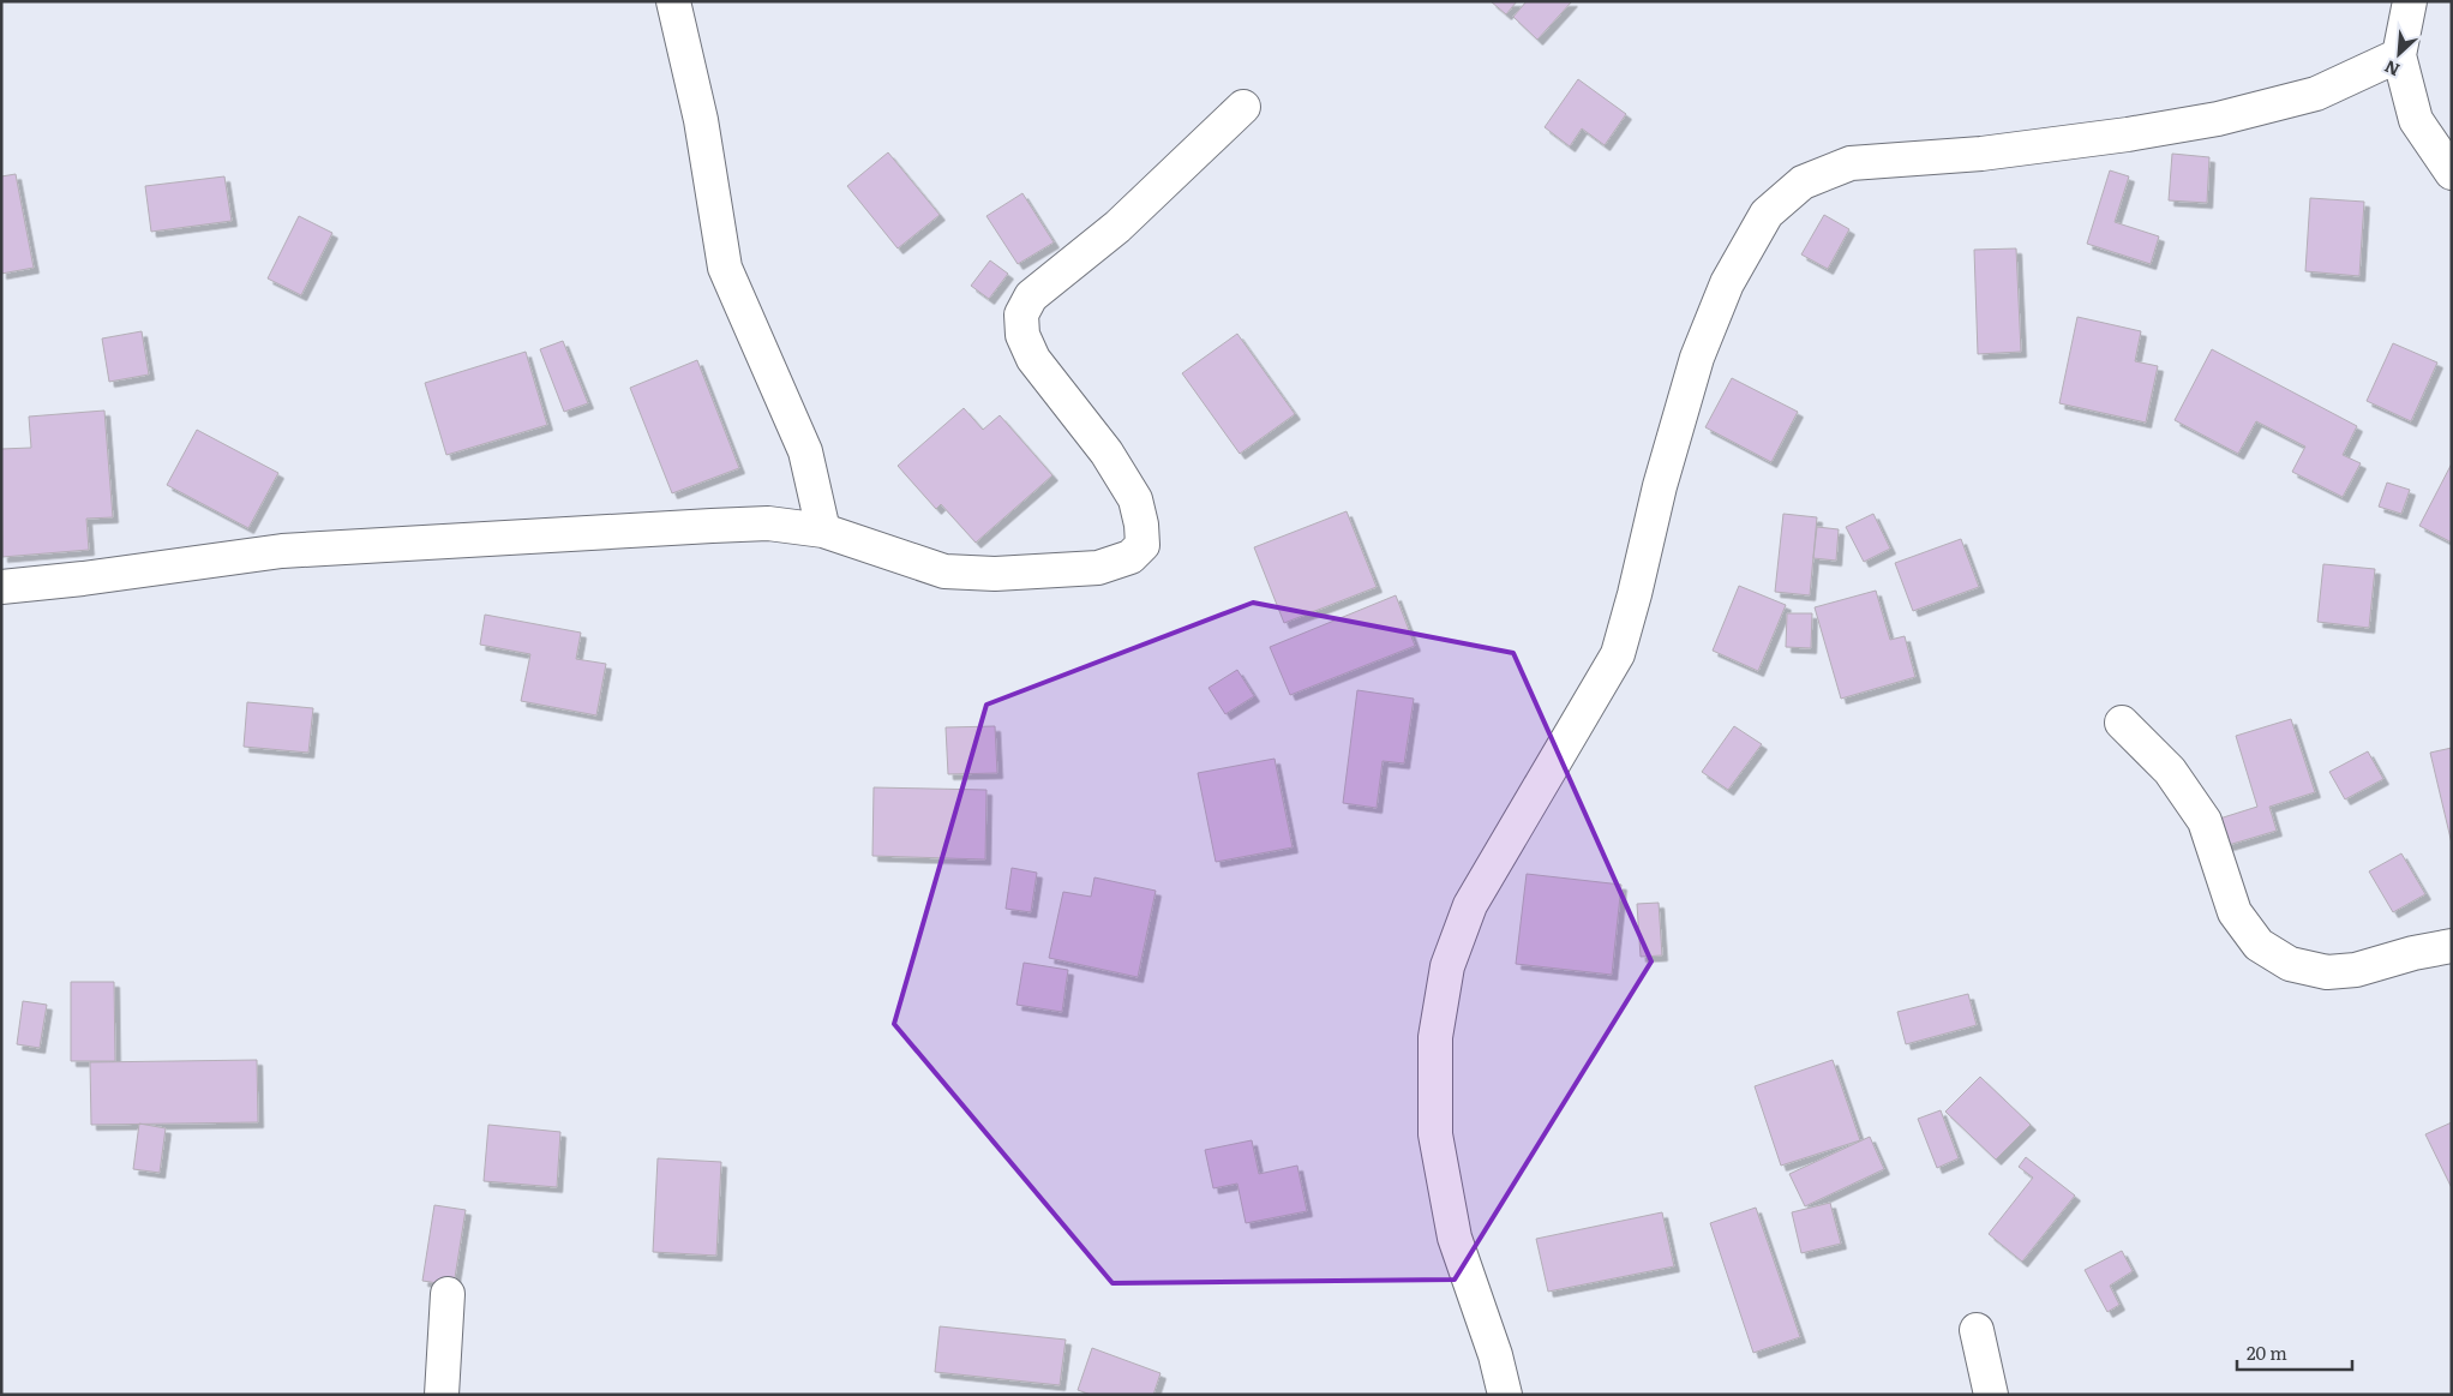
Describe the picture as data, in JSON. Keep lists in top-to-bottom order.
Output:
{
  "scale_bar": "20 m",
  "north": "bottom left"
}
